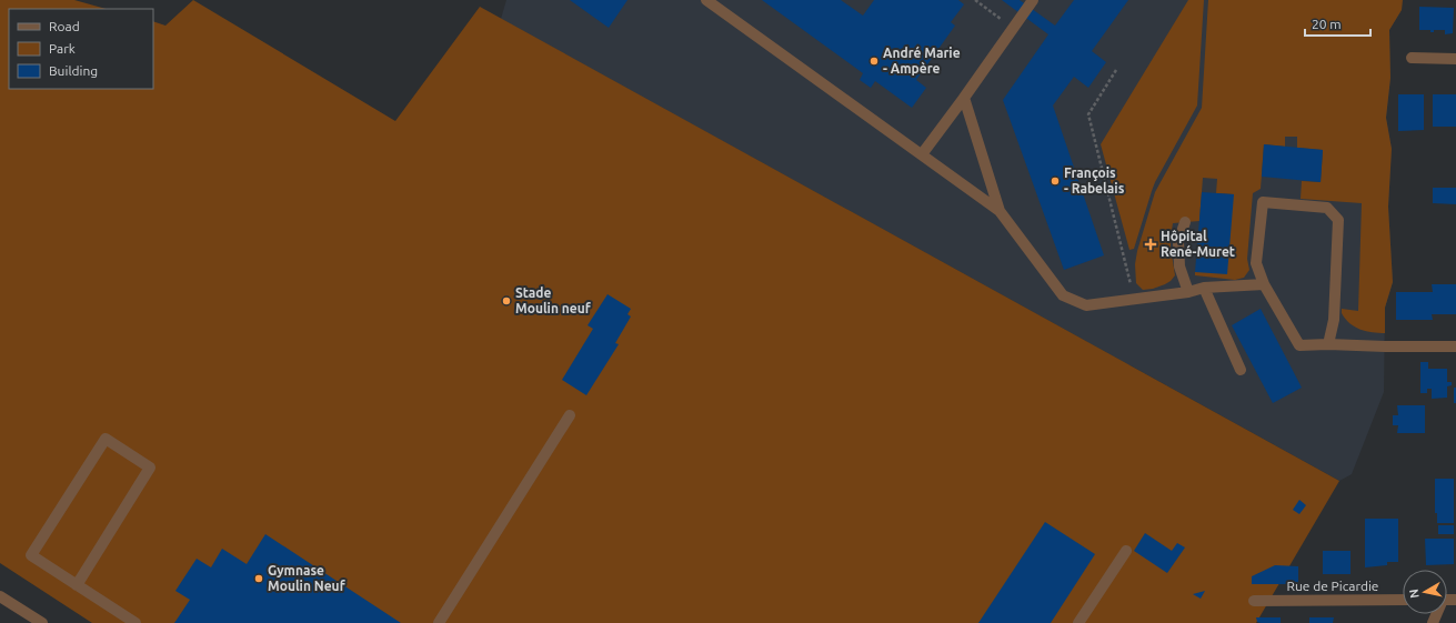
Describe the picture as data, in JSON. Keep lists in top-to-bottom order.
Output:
{
  "streets": {
    "street": ["Rue de Picardie"]
  },
  "places": {
    "other": [
      "André Marie - Ampère",
      "François - Rabelais",
      "Stade Moulin neuf",
      "Gymnase Moulin Neuf"
    ],
    "health": ["Hôpital René-Muret"]
  },
  "legend": ["Road", "Park", "Building"],
  "scale_bar": "20 m",
  "north": "left"
}
